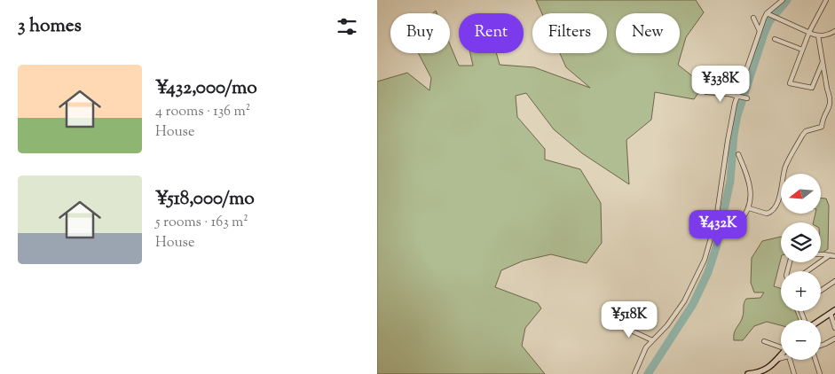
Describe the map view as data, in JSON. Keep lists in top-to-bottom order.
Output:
{
  "north": "left",
  "page": {
    "heading": "3 homes",
    "chip": [
      "Buy",
      "Rent",
      "Filters",
      "New"
    ],
    "list": [
      {
        "name": "¥432,000/mo",
        "note": "4 rooms · 136 m² · House"
      },
      {
        "name": "¥518,000/mo",
        "note": "5 rooms · 163 m² · House"
      }
    ],
    "price": ["¥338K", "¥432K", "¥518K"],
    "map_buttons": ["+", "−"]
  }
}
